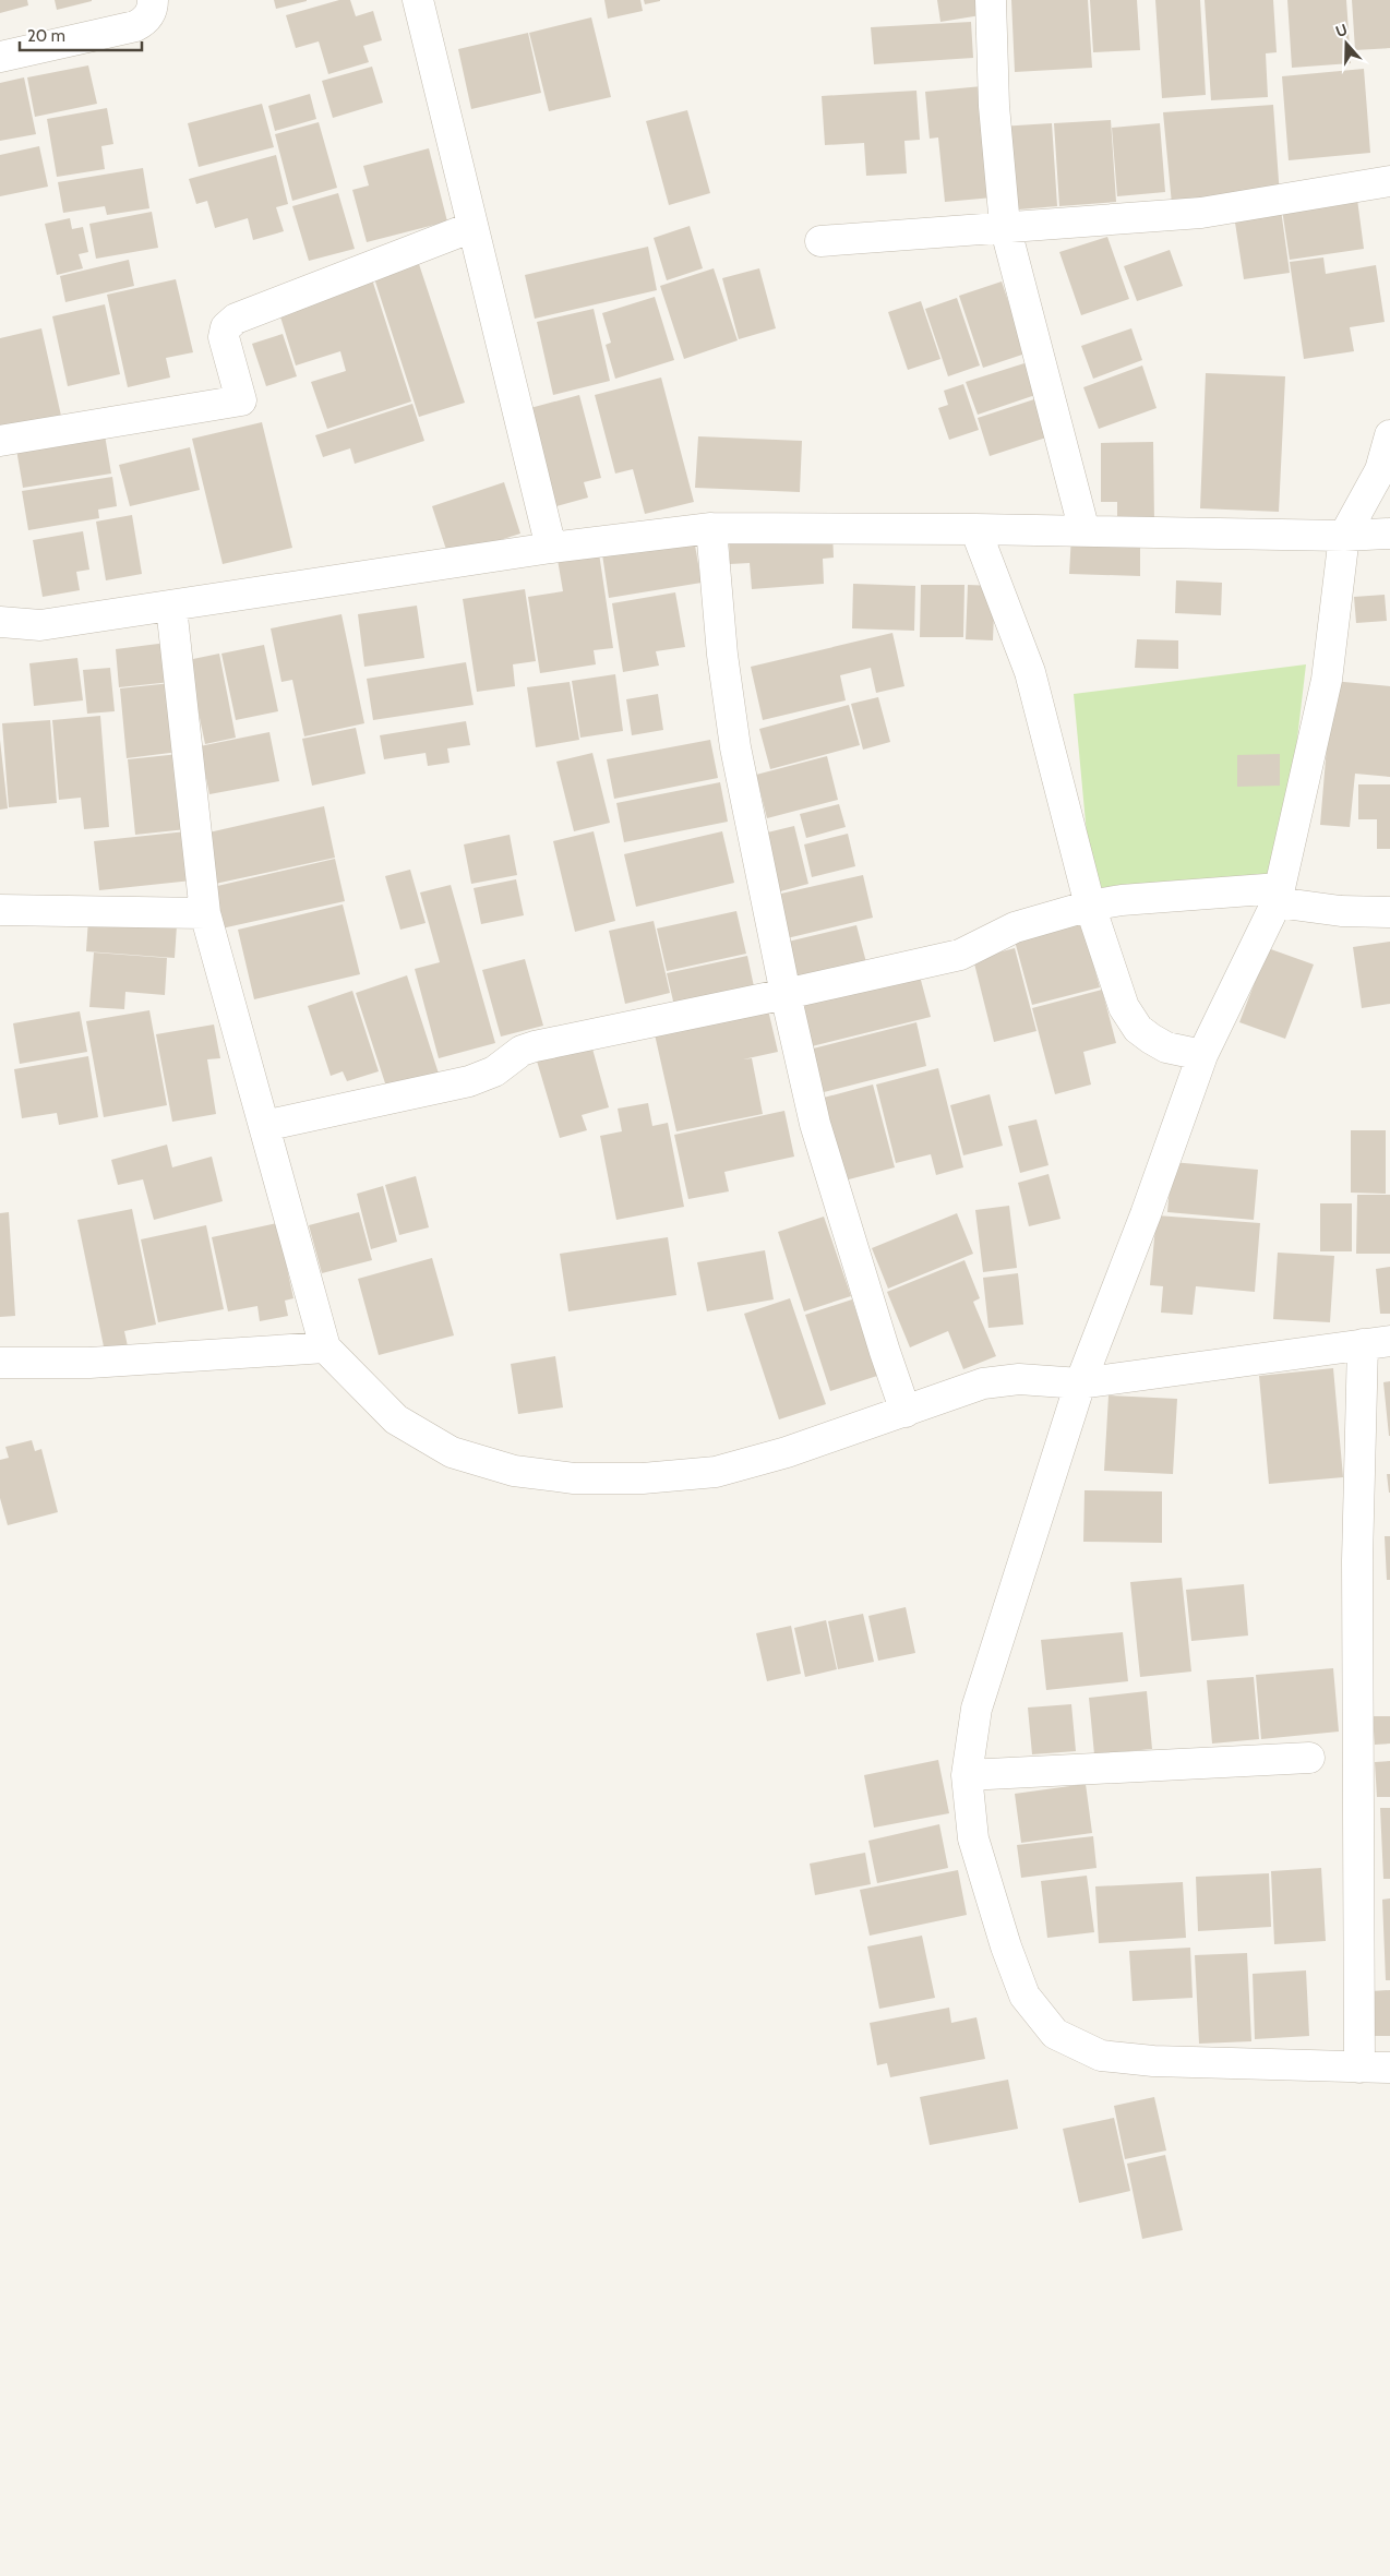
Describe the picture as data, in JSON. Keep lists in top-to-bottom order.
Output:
{
  "scale_bar": "20 m",
  "north": "top"
}
